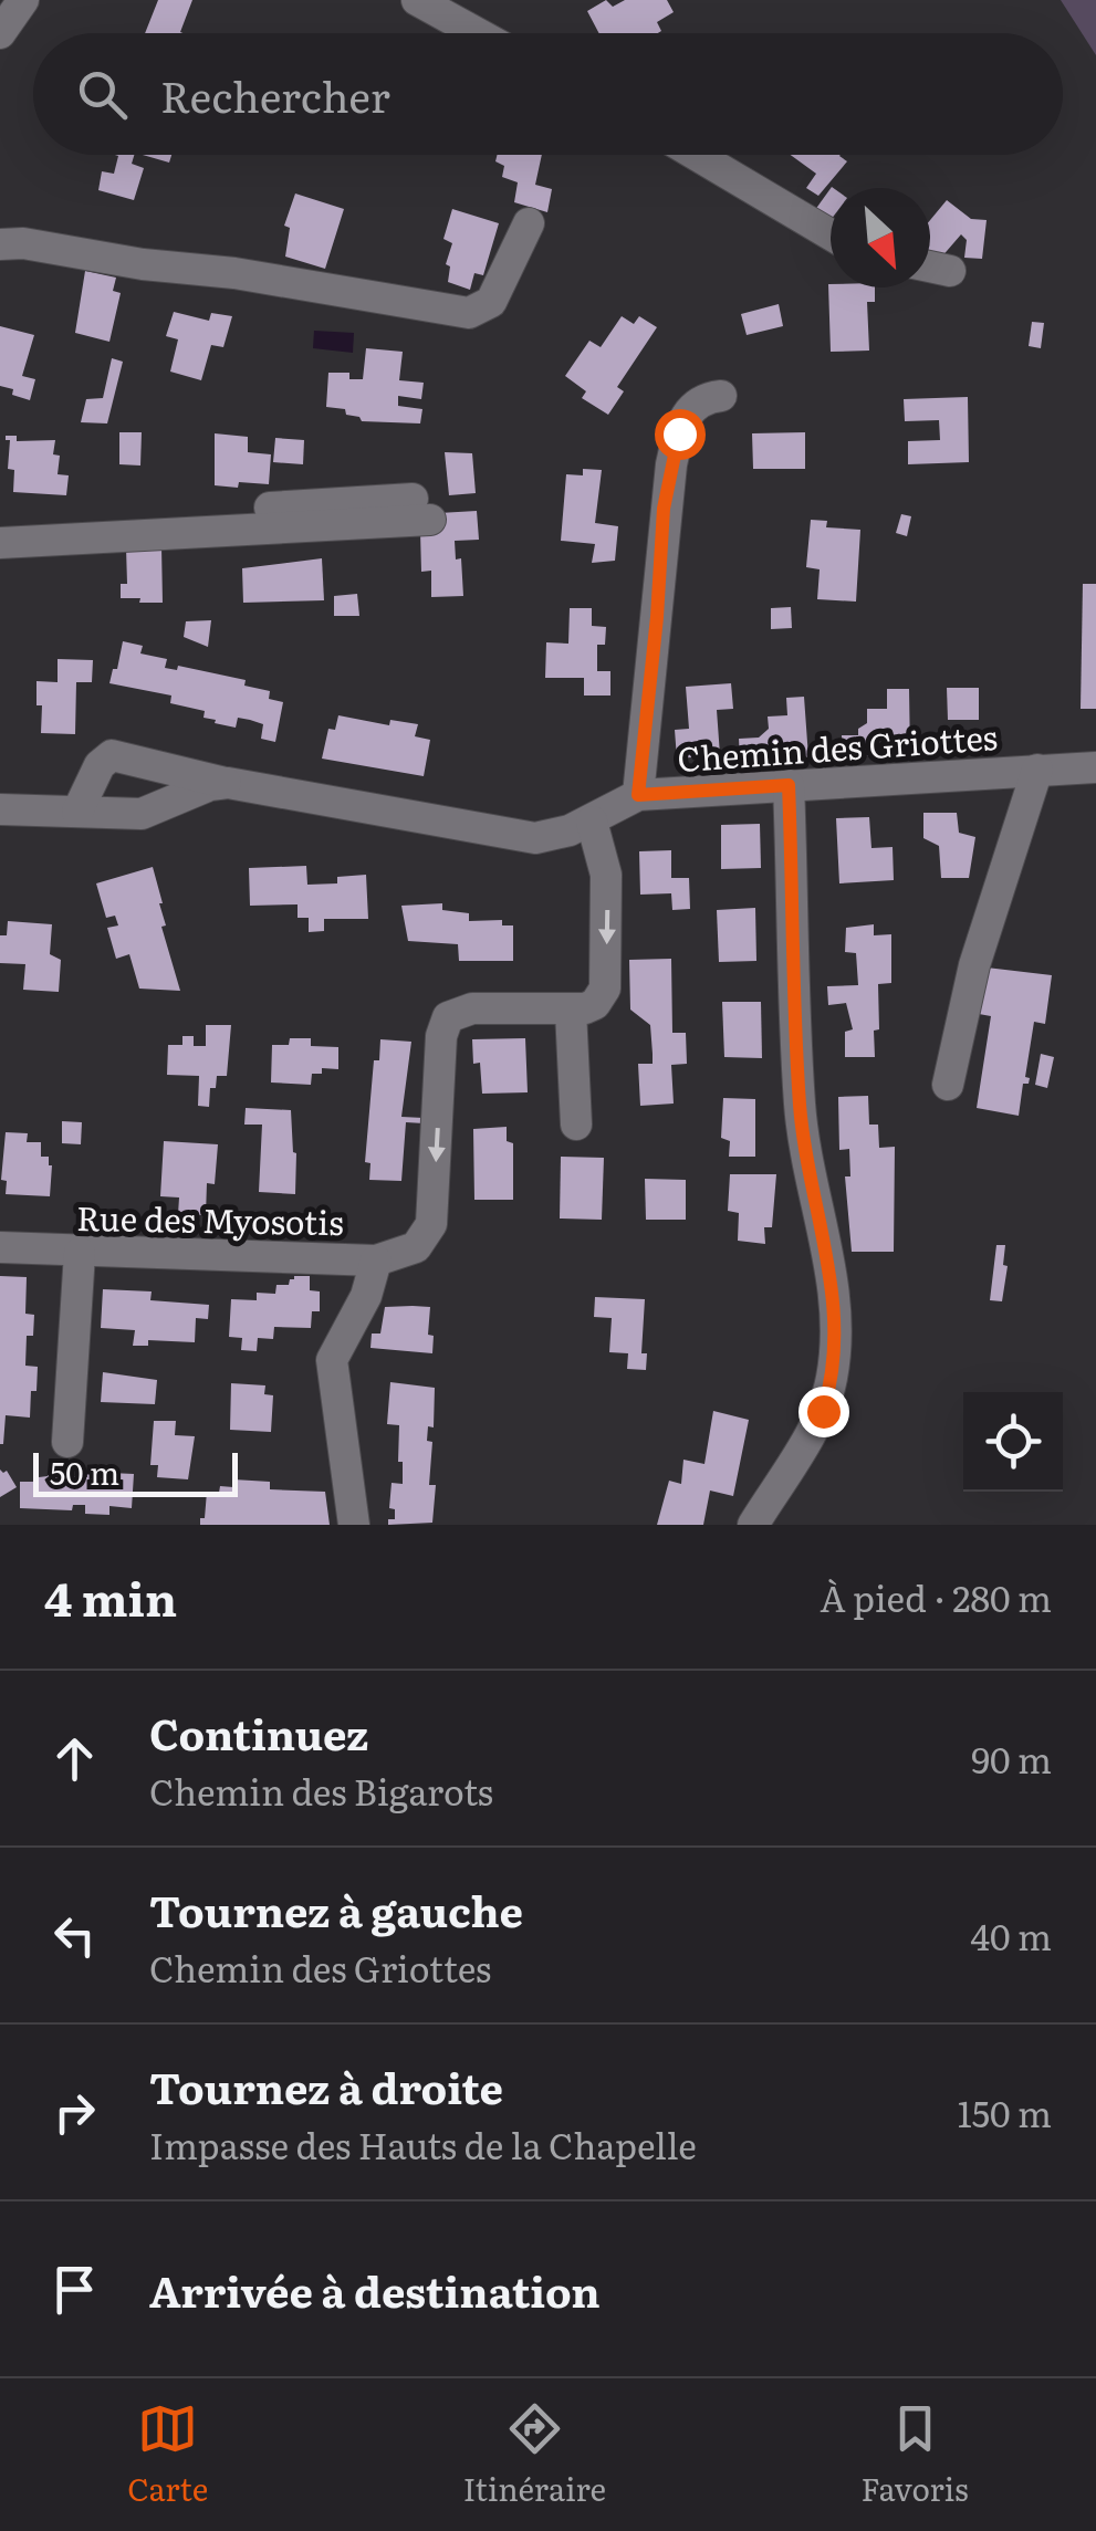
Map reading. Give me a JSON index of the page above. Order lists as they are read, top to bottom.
{
  "streets": {
    "street": ["Chemin des Griottes", "Rue des Myosotis"]
  },
  "scale_bar": "50 m",
  "north": "bottom right",
  "page": {
    "search": "Rechercher",
    "scale": "50 m",
    "heading": ["4 min", "À pied · 280 m"],
    "list": [
      ["Continuez", "Chemin des Bigarots", "90 m"],
      ["Tournez à gauche", "Chemin des Griottes", "40 m"],
      ["Tournez à droite", "Impasse des Hauts de la Chapelle", "150 m"],
      "Arrivée à destination"
    ],
    "nav": ["Carte", "Itinéraire", "Favoris"]
  }
}
